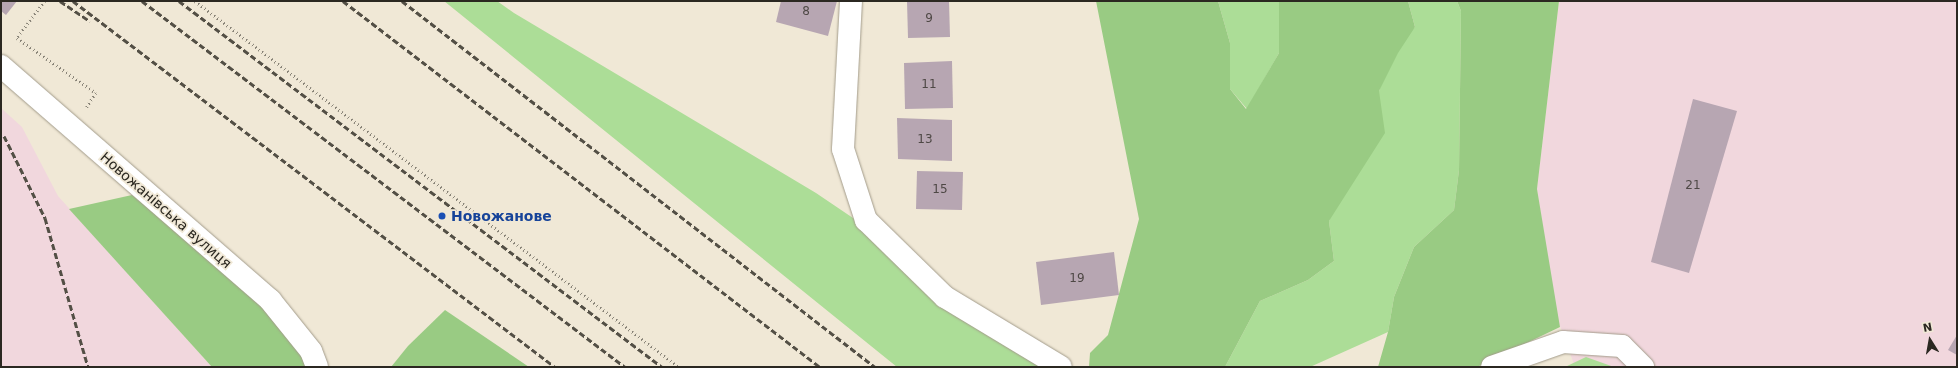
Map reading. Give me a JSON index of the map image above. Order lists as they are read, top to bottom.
{
  "streets": {
    "street": ["Новожанівська вулиця"]
  },
  "places": ["Новожанове"],
  "house_numbers": [
    "8",
    "9",
    "11",
    "13",
    "21",
    "15",
    "19"
  ],
  "north": "top"
}
